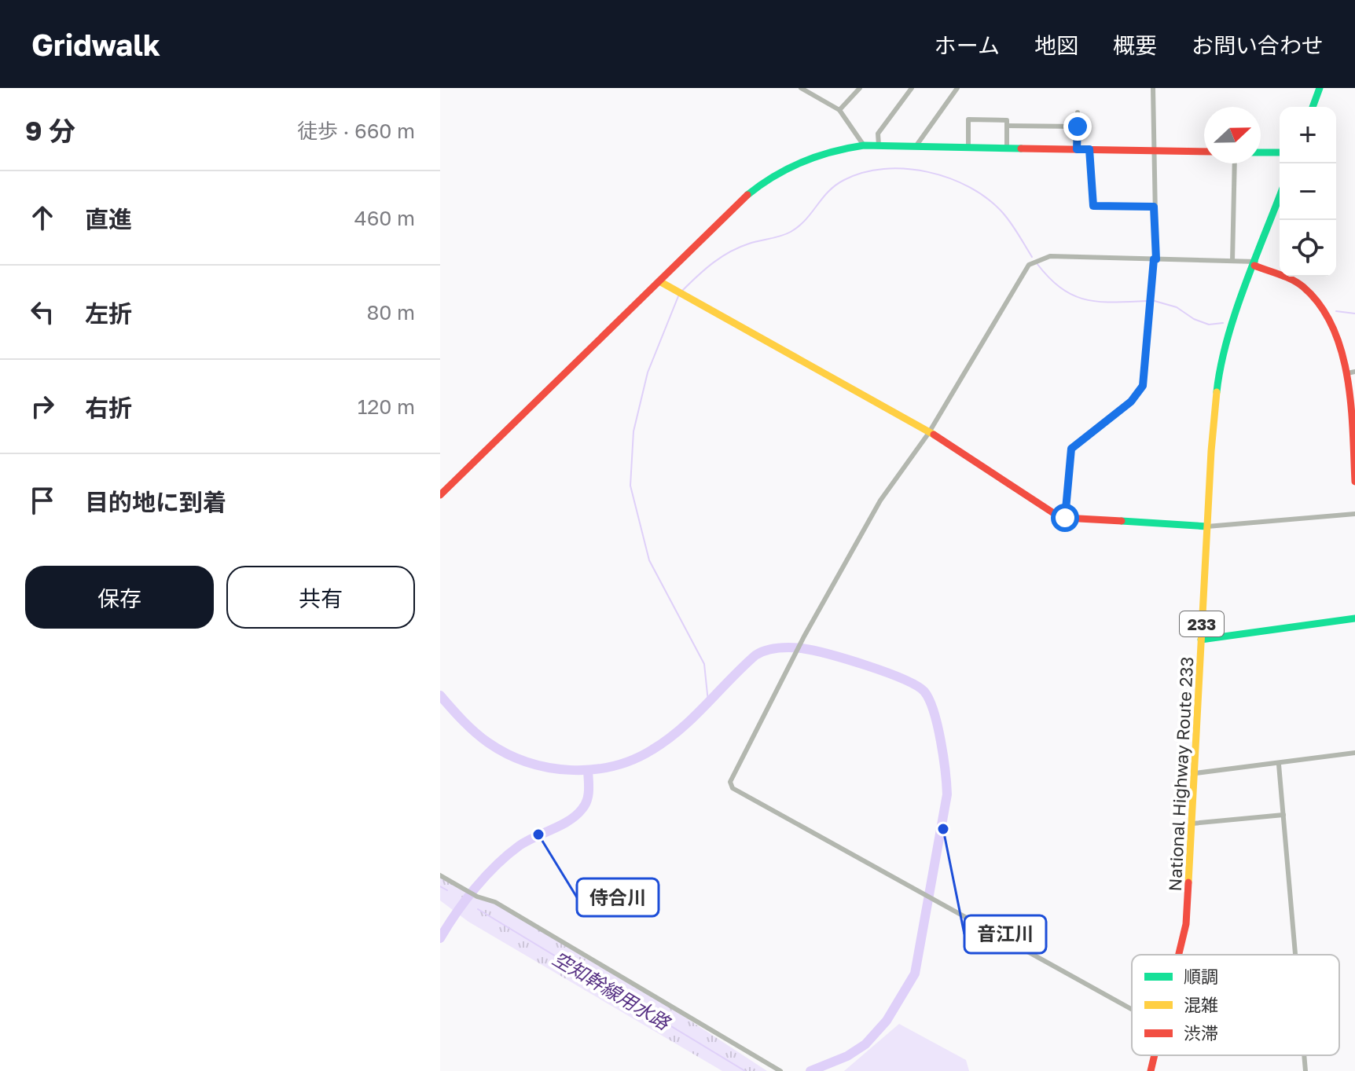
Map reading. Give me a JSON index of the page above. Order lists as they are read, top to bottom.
{
  "streets": {
    "main road": ["233", "National Highway Route 233"]
  },
  "water": ["空知幹線用水路"],
  "places": ["音江川", "侍合川"],
  "legend": ["順調", "混雑", "渋滞"],
  "north": "right",
  "page": {
    "header": "Gridwalk",
    "nav": [
      "ホーム",
      "地図",
      "概要",
      "お問い合わせ"
    ],
    "heading": ["9 分", "徒歩 · 660 m"],
    "map_buttons": ["+", "−"],
    "list": [
      ["直進", "460 m"],
      ["左折", "80 m"],
      ["右折", "120 m"],
      "目的地に到着"
    ],
    "buttons": ["保存", "共有"]
  }
}
